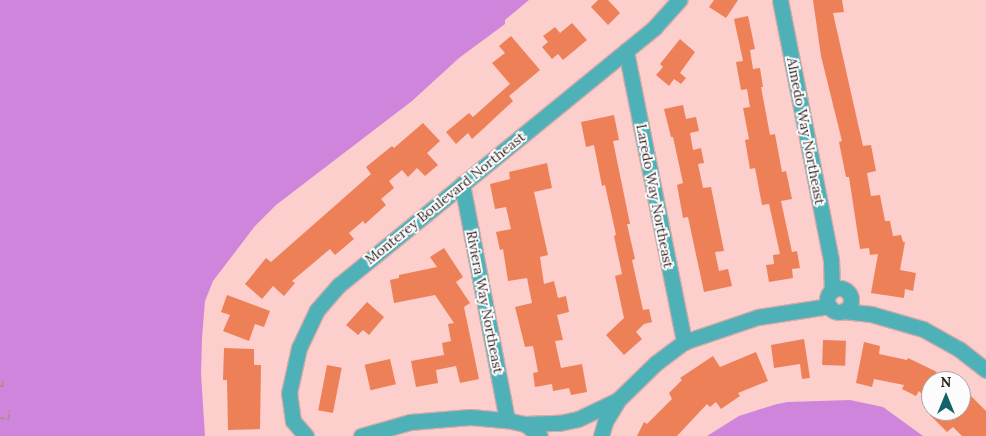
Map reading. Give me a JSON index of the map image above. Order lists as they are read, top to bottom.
{
  "streets": {
    "street": [
      "Almedo Way Northeast",
      "Laredo Way Northeast",
      "Monterey Boulevard Northeast",
      "Riviera Way Northeast"
    ]
  },
  "crossings": [
    ["Laredo Way Northeast", "Monterey Boulevard Northeast"],
    ["Monterey Boulevard Northeast", "Riviera Way Northeast"]
  ],
  "north": "top"
}
